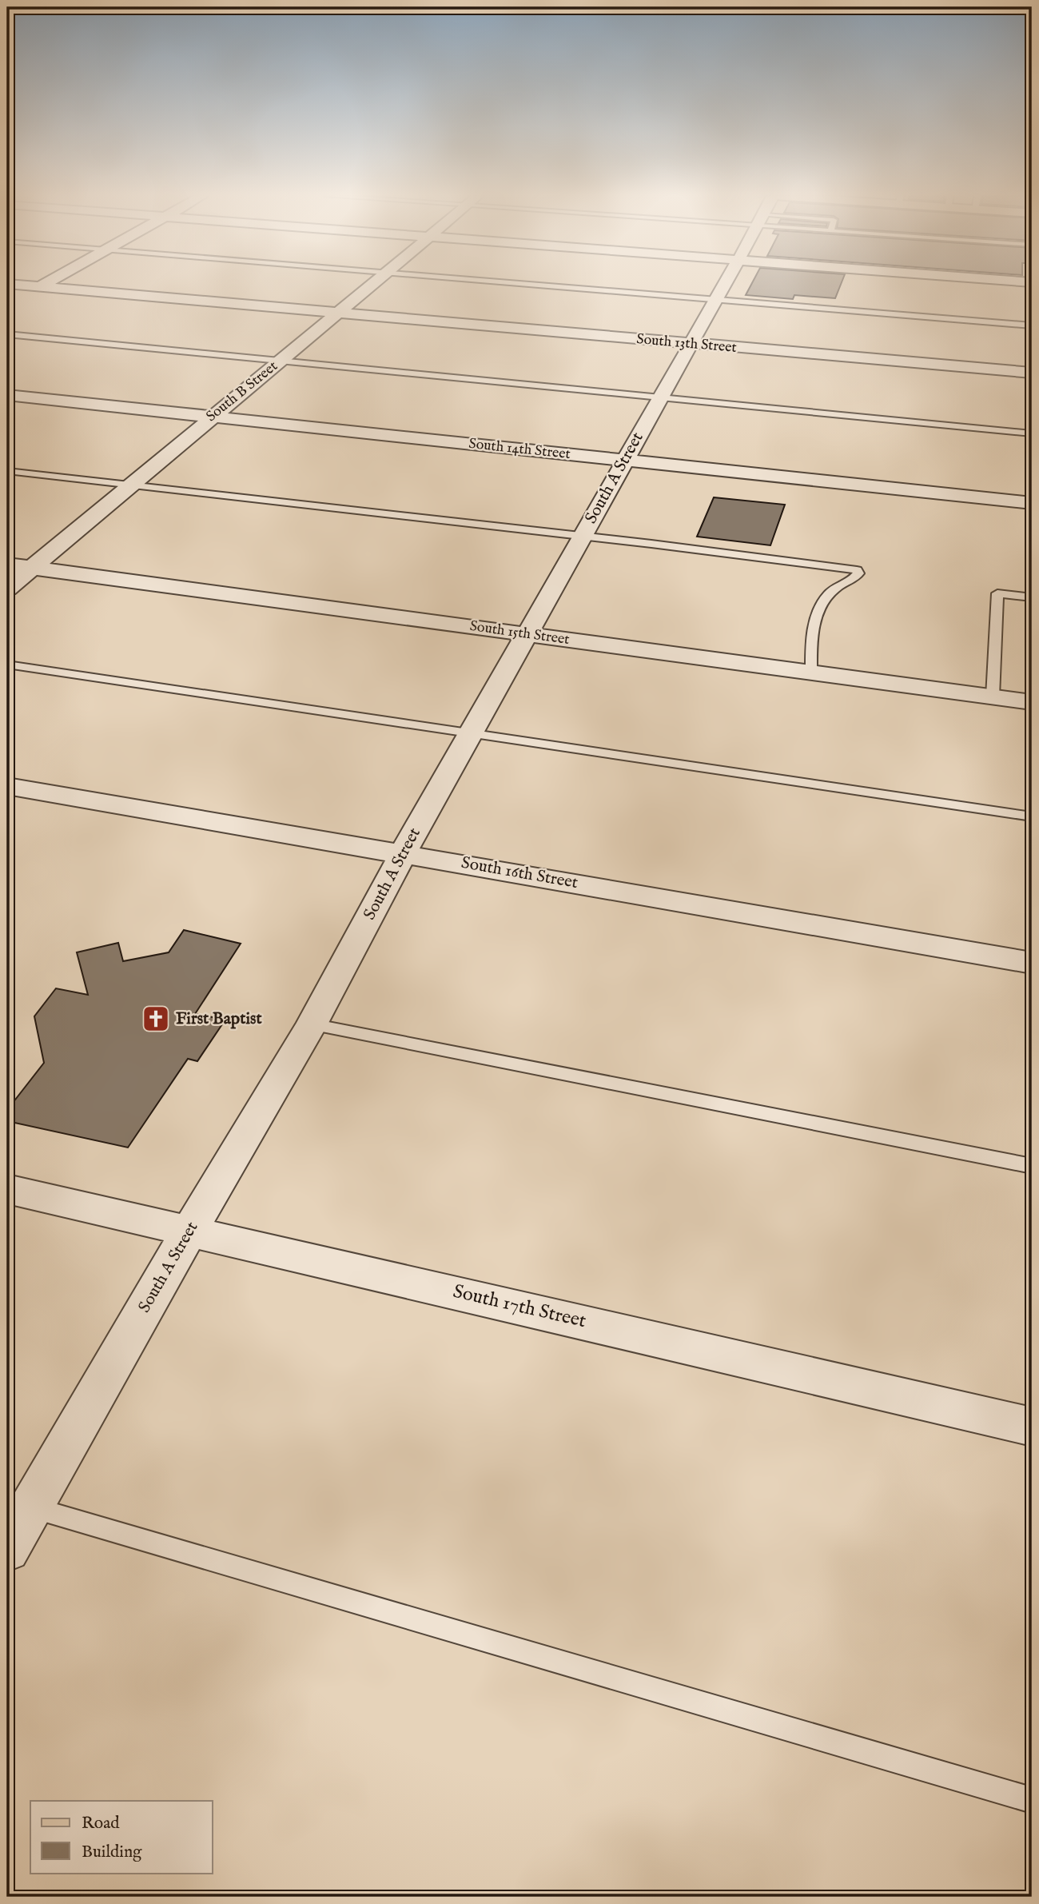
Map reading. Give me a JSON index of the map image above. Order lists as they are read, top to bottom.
{
  "streets": {
    "street": [
      "South 13th Street",
      "South B Street",
      "South 14th Street",
      "South A Street",
      "South 15th Street",
      "South 16th Street",
      "South 17th Street"
    ]
  },
  "crossings": [
    ["South 13th Street", "South B Street"],
    ["South 13th Street", "South A Street"],
    ["South B Street", "South 14th Street"],
    ["South B Street", "South 15th Street"],
    ["South 14th Street", "South A Street"],
    ["South A Street", "South 15th Street"],
    ["South A Street", "South 16th Street"],
    ["South A Street", "South 17th Street"]
  ],
  "places": {
    "church": ["First Baptist"]
  },
  "legend": ["Road", "Building"]
}
